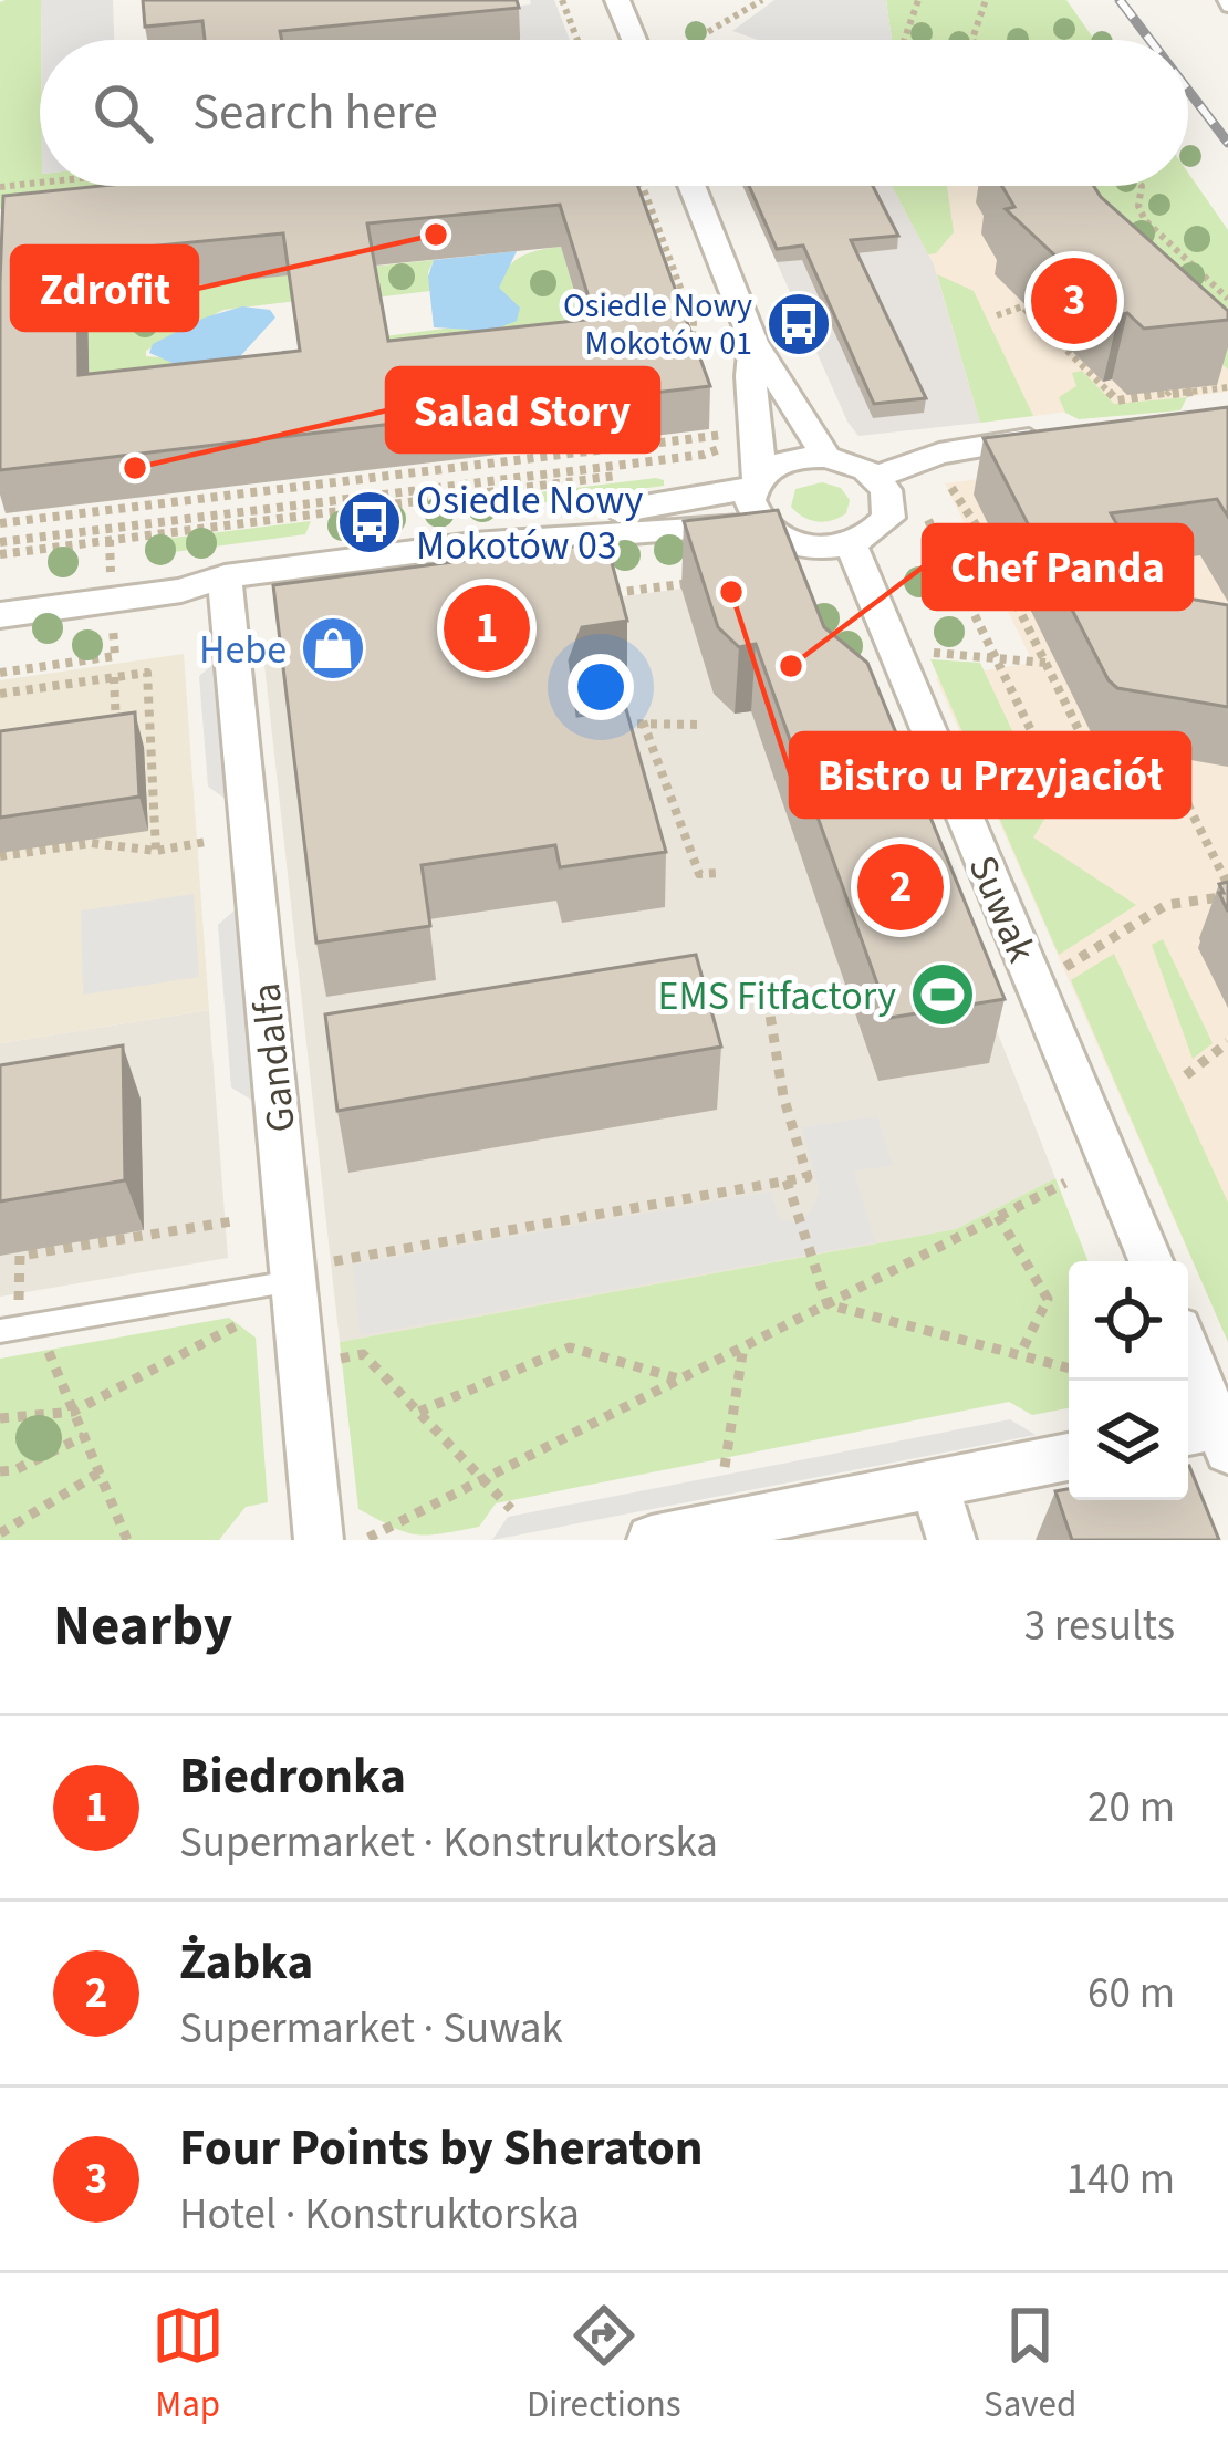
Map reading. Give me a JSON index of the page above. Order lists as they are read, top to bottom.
{
  "streets": {
    "street": ["Suwak", "Gandalfa"]
  },
  "places": {
    "other": [
      "Zdrofit",
      "Salad Story",
      "Bistro u Przyjaciół",
      "Chef Panda"
    ],
    "bus stop": ["Osiedle Nowy Mokotów 01", "Osiedle Nowy Mokotów 03"],
    "shop": ["Hebe"],
    "sports": ["EMS Fitfactory"]
  },
  "page": {
    "search": "Search here",
    "pins": ["3", "1", "2"],
    "heading": ["Nearby", "3 results"],
    "list": [
      {
        "mark": "1",
        "name": "Biedronka",
        "note": "Supermarket · Konstruktorska",
        "value": "20 m"
      },
      {
        "mark": "2",
        "name": "Żabka",
        "note": "Supermarket · Suwak",
        "value": "60 m"
      },
      {
        "mark": "3",
        "name": "Four Points by Sheraton",
        "note": "Hotel · Konstruktorska",
        "value": "140 m"
      }
    ],
    "nav": ["Map", "Directions", "Saved"]
  }
}
